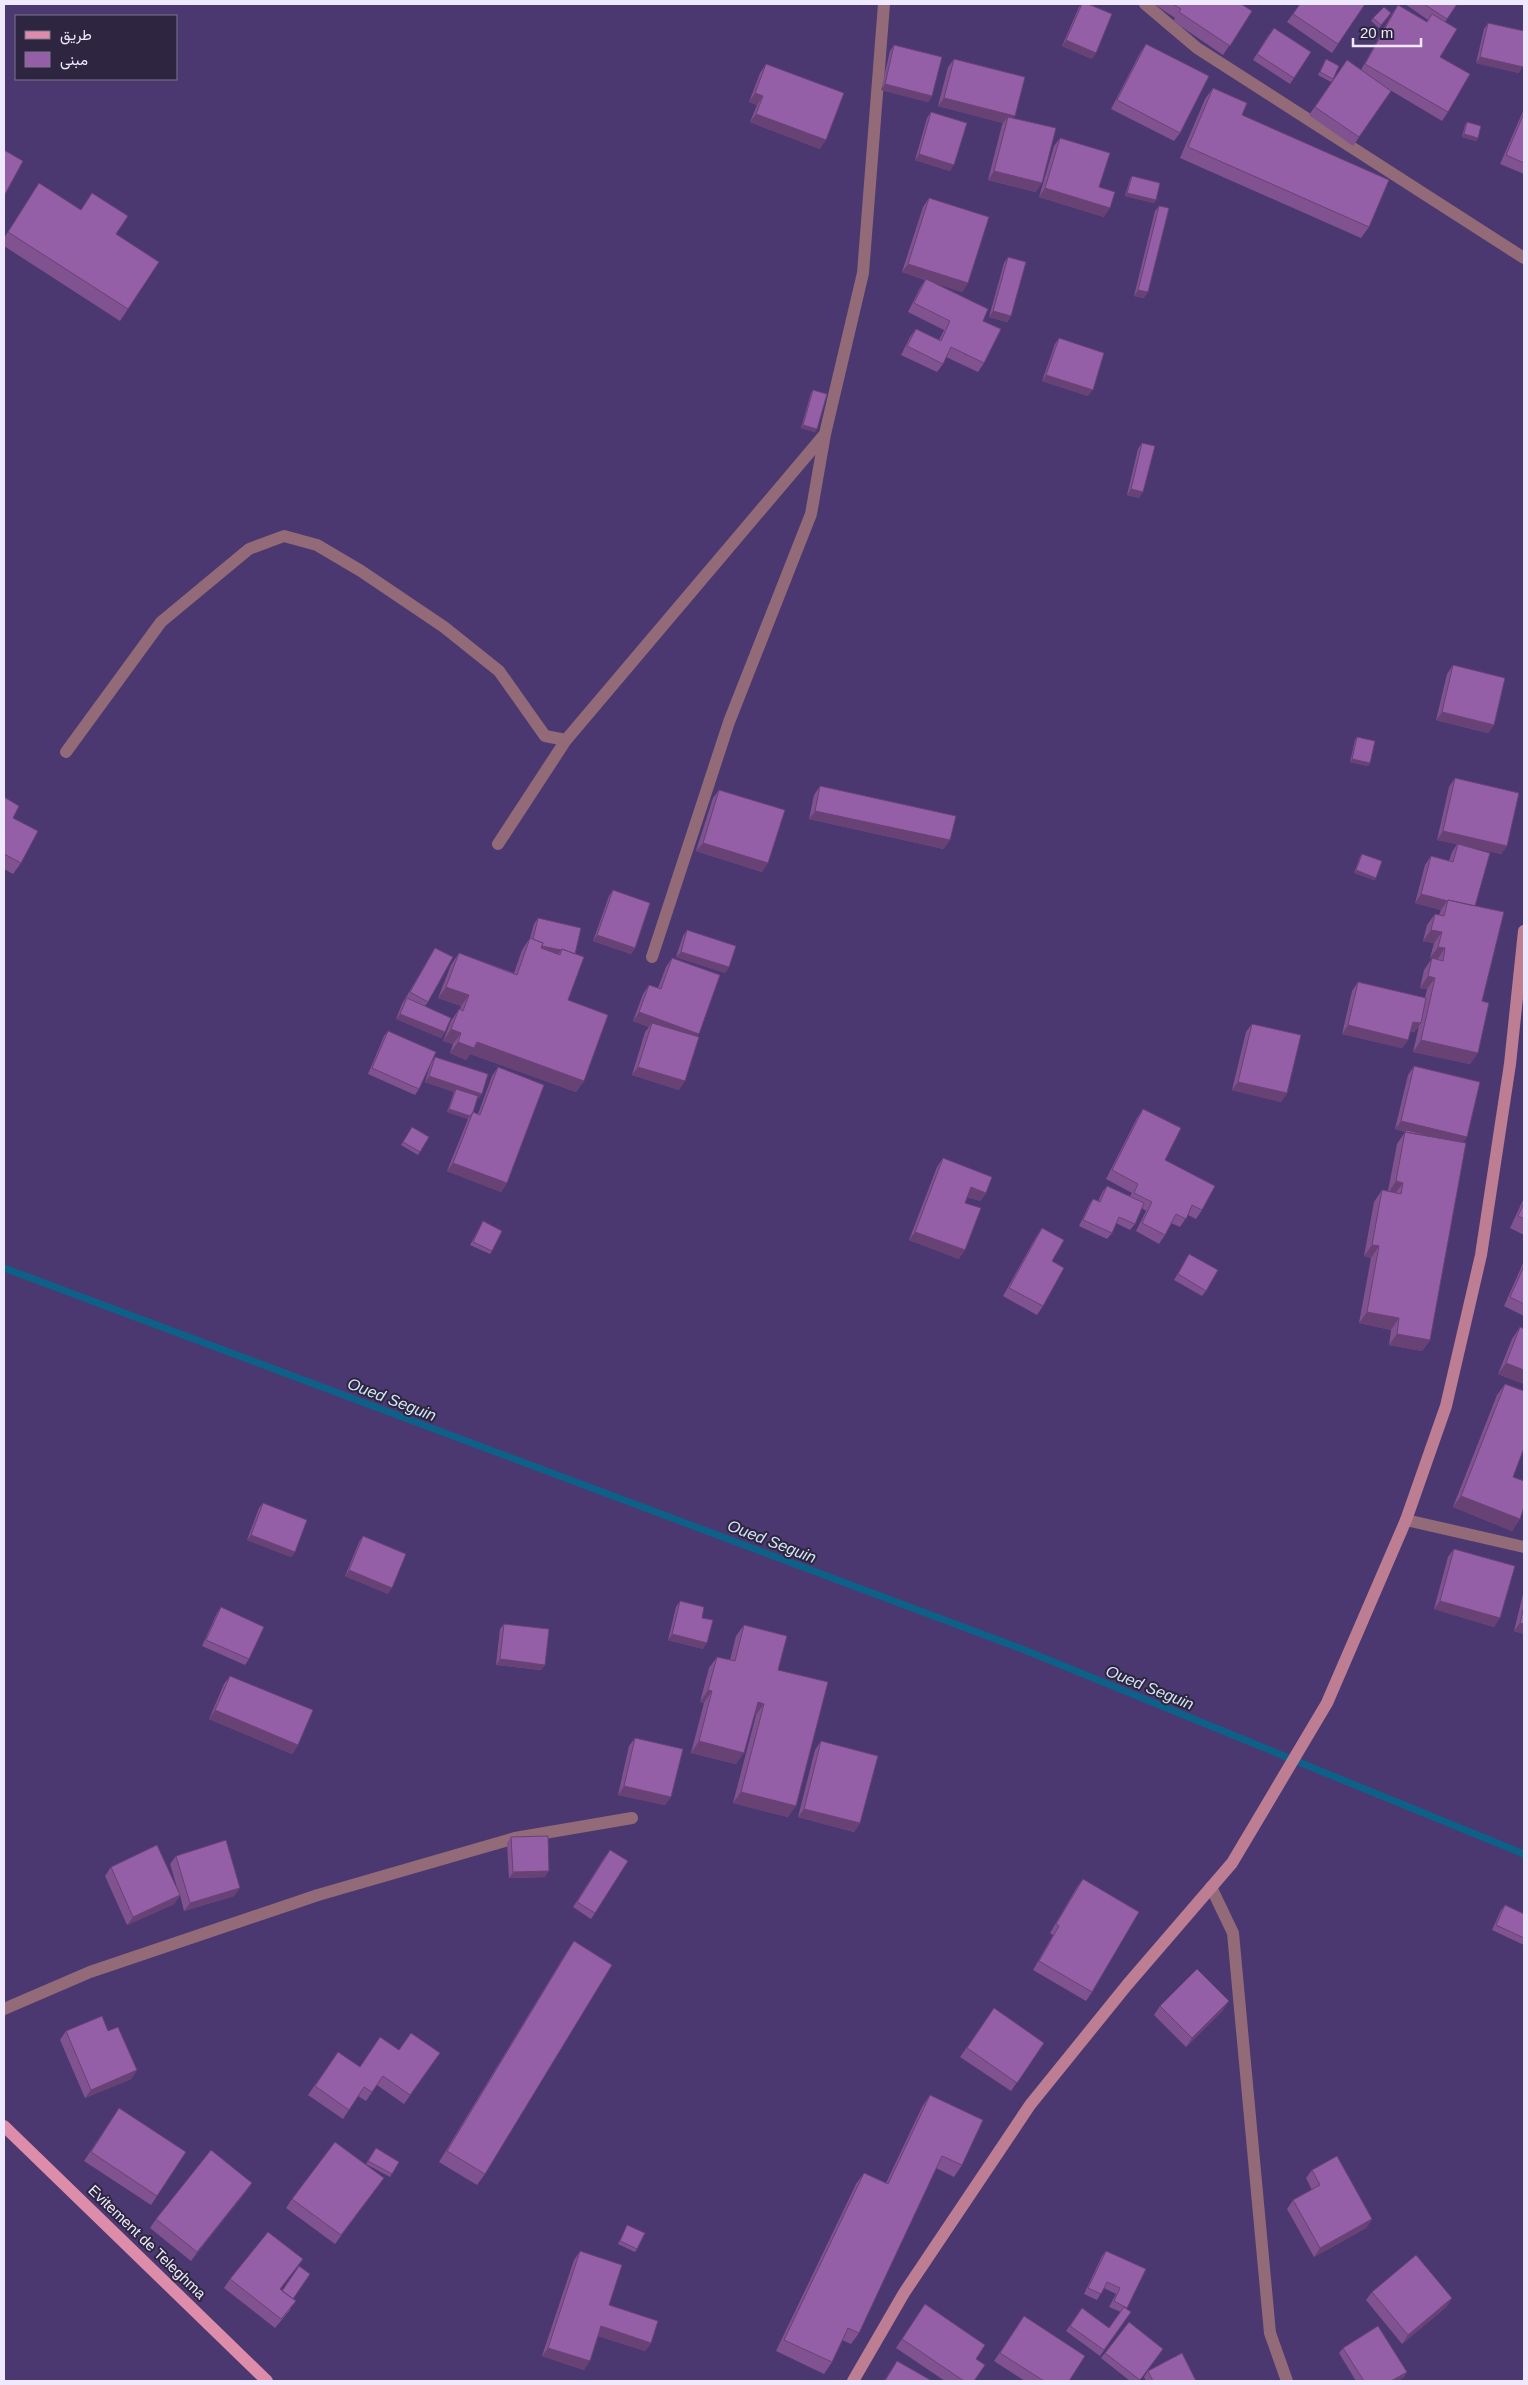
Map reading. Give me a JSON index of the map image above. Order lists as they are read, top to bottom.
{
  "streets": {
    "main road": ["Evitement de Teleghma"]
  },
  "water": ["Oued Seguin"],
  "legend": ["طريق", "مبنى"],
  "scale_bar": "20 m"
}
